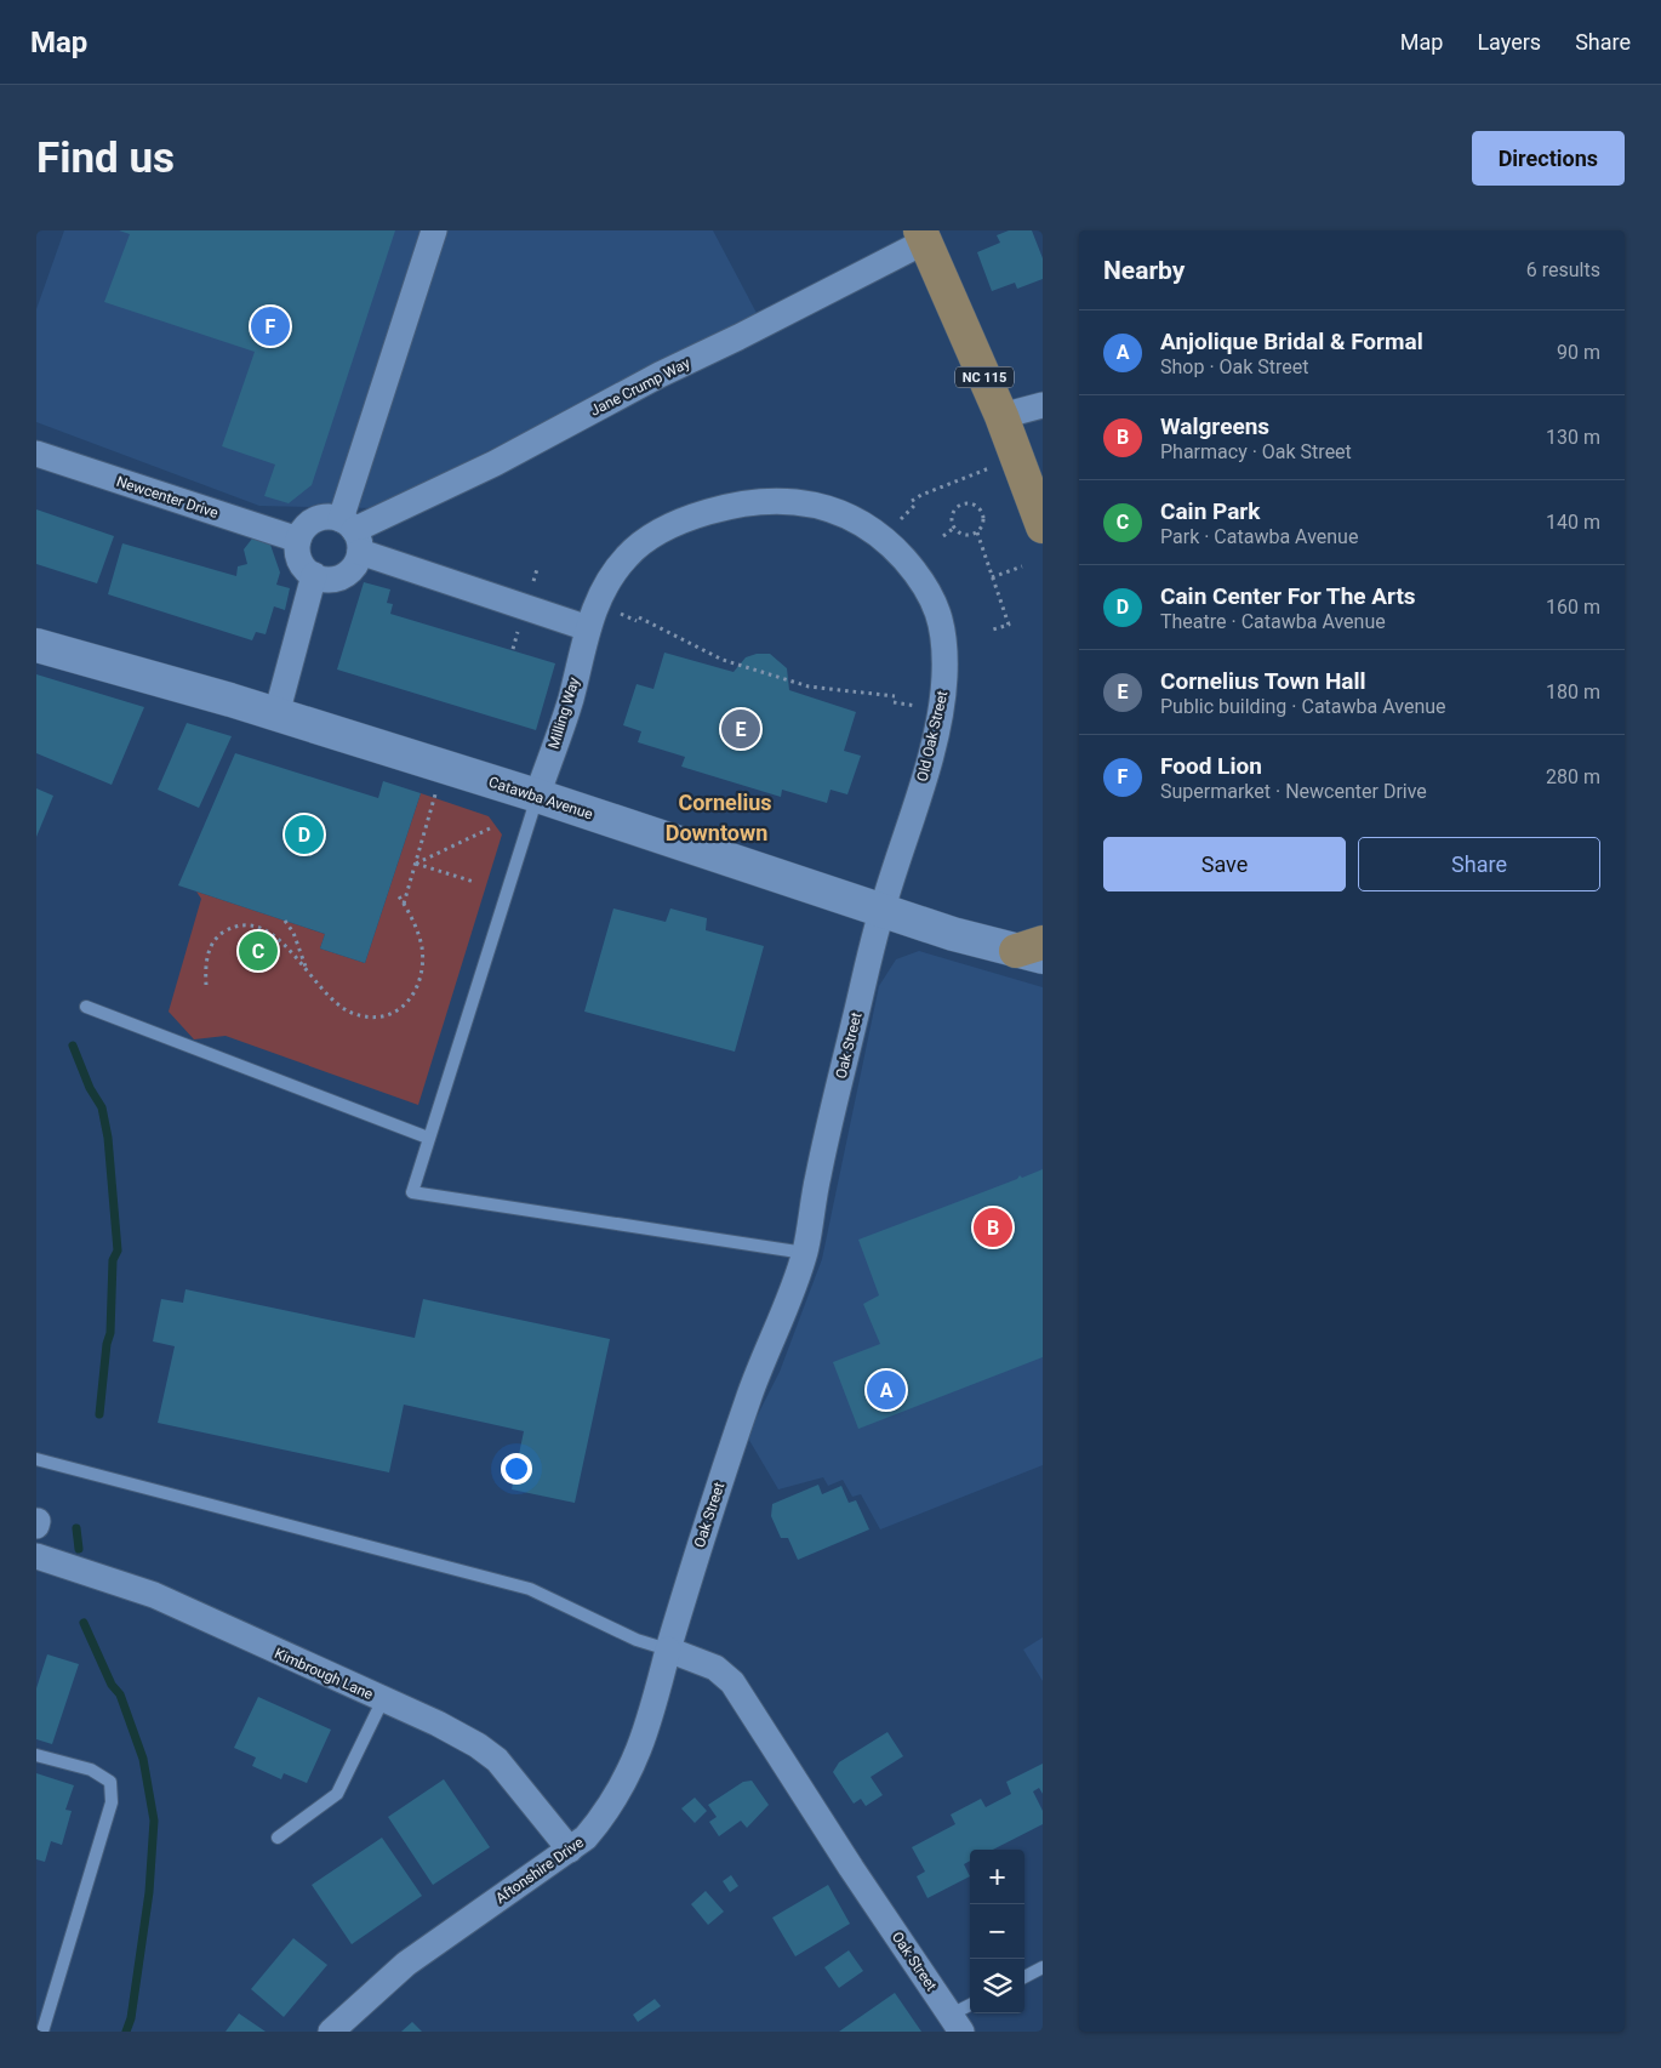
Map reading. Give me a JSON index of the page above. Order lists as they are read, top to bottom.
{
  "streets": {
    "main road": ["NC 115", "Catawba Avenue"],
    "street": [
      "Jane Crump Way",
      "Newcenter Drive",
      "Milling Way",
      "Old Oak Street",
      "Oak Street",
      "Kimbrough Lane",
      "Aftonshire Drive"
    ]
  },
  "crossings": [
    ["NC 115", "Jane Crump Way"],
    ["Jane Crump Way", "Newcenter Drive"],
    ["Milling Way", "Old Oak Street"],
    ["Milling Way", "Catawba Avenue"],
    ["Old Oak Street", "Catawba Avenue"],
    ["Old Oak Street", "Oak Street"],
    ["Catawba Avenue", "Oak Street"],
    ["Oak Street", "Aftonshire Drive"],
    ["Kimbrough Lane", "Aftonshire Drive"]
  ],
  "districts": ["Cornelius", "Downtown"],
  "page": {
    "header": "Map",
    "nav": ["Map", "Layers", "Share"],
    "buttons": [
      "Directions",
      ["Save", "Share"]
    ],
    "title": "Find us",
    "heading": ["Nearby", "6 results"],
    "pins": [
      "F",
      "E",
      "D",
      "C",
      "B",
      "A"
    ],
    "list": [
      {
        "mark": "A",
        "name": "Anjolique Bridal & Formal",
        "note": "Shop · Oak Street",
        "value": "90 m"
      },
      {
        "mark": "B",
        "name": "Walgreens",
        "note": "Pharmacy · Oak Street",
        "value": "130 m"
      },
      {
        "mark": "C",
        "name": "Cain Park",
        "note": "Park · Catawba Avenue",
        "value": "140 m"
      },
      {
        "mark": "D",
        "name": "Cain Center For The Arts",
        "note": "Theatre · Catawba Avenue",
        "value": "160 m"
      },
      {
        "mark": "E",
        "name": "Cornelius Town Hall",
        "note": "Public building · Catawba Avenue",
        "value": "180 m"
      },
      {
        "mark": "F",
        "name": "Food Lion",
        "note": "Supermarket · Newcenter Drive",
        "value": "280 m"
      }
    ],
    "map_buttons": ["+", "−"]
  }
}
